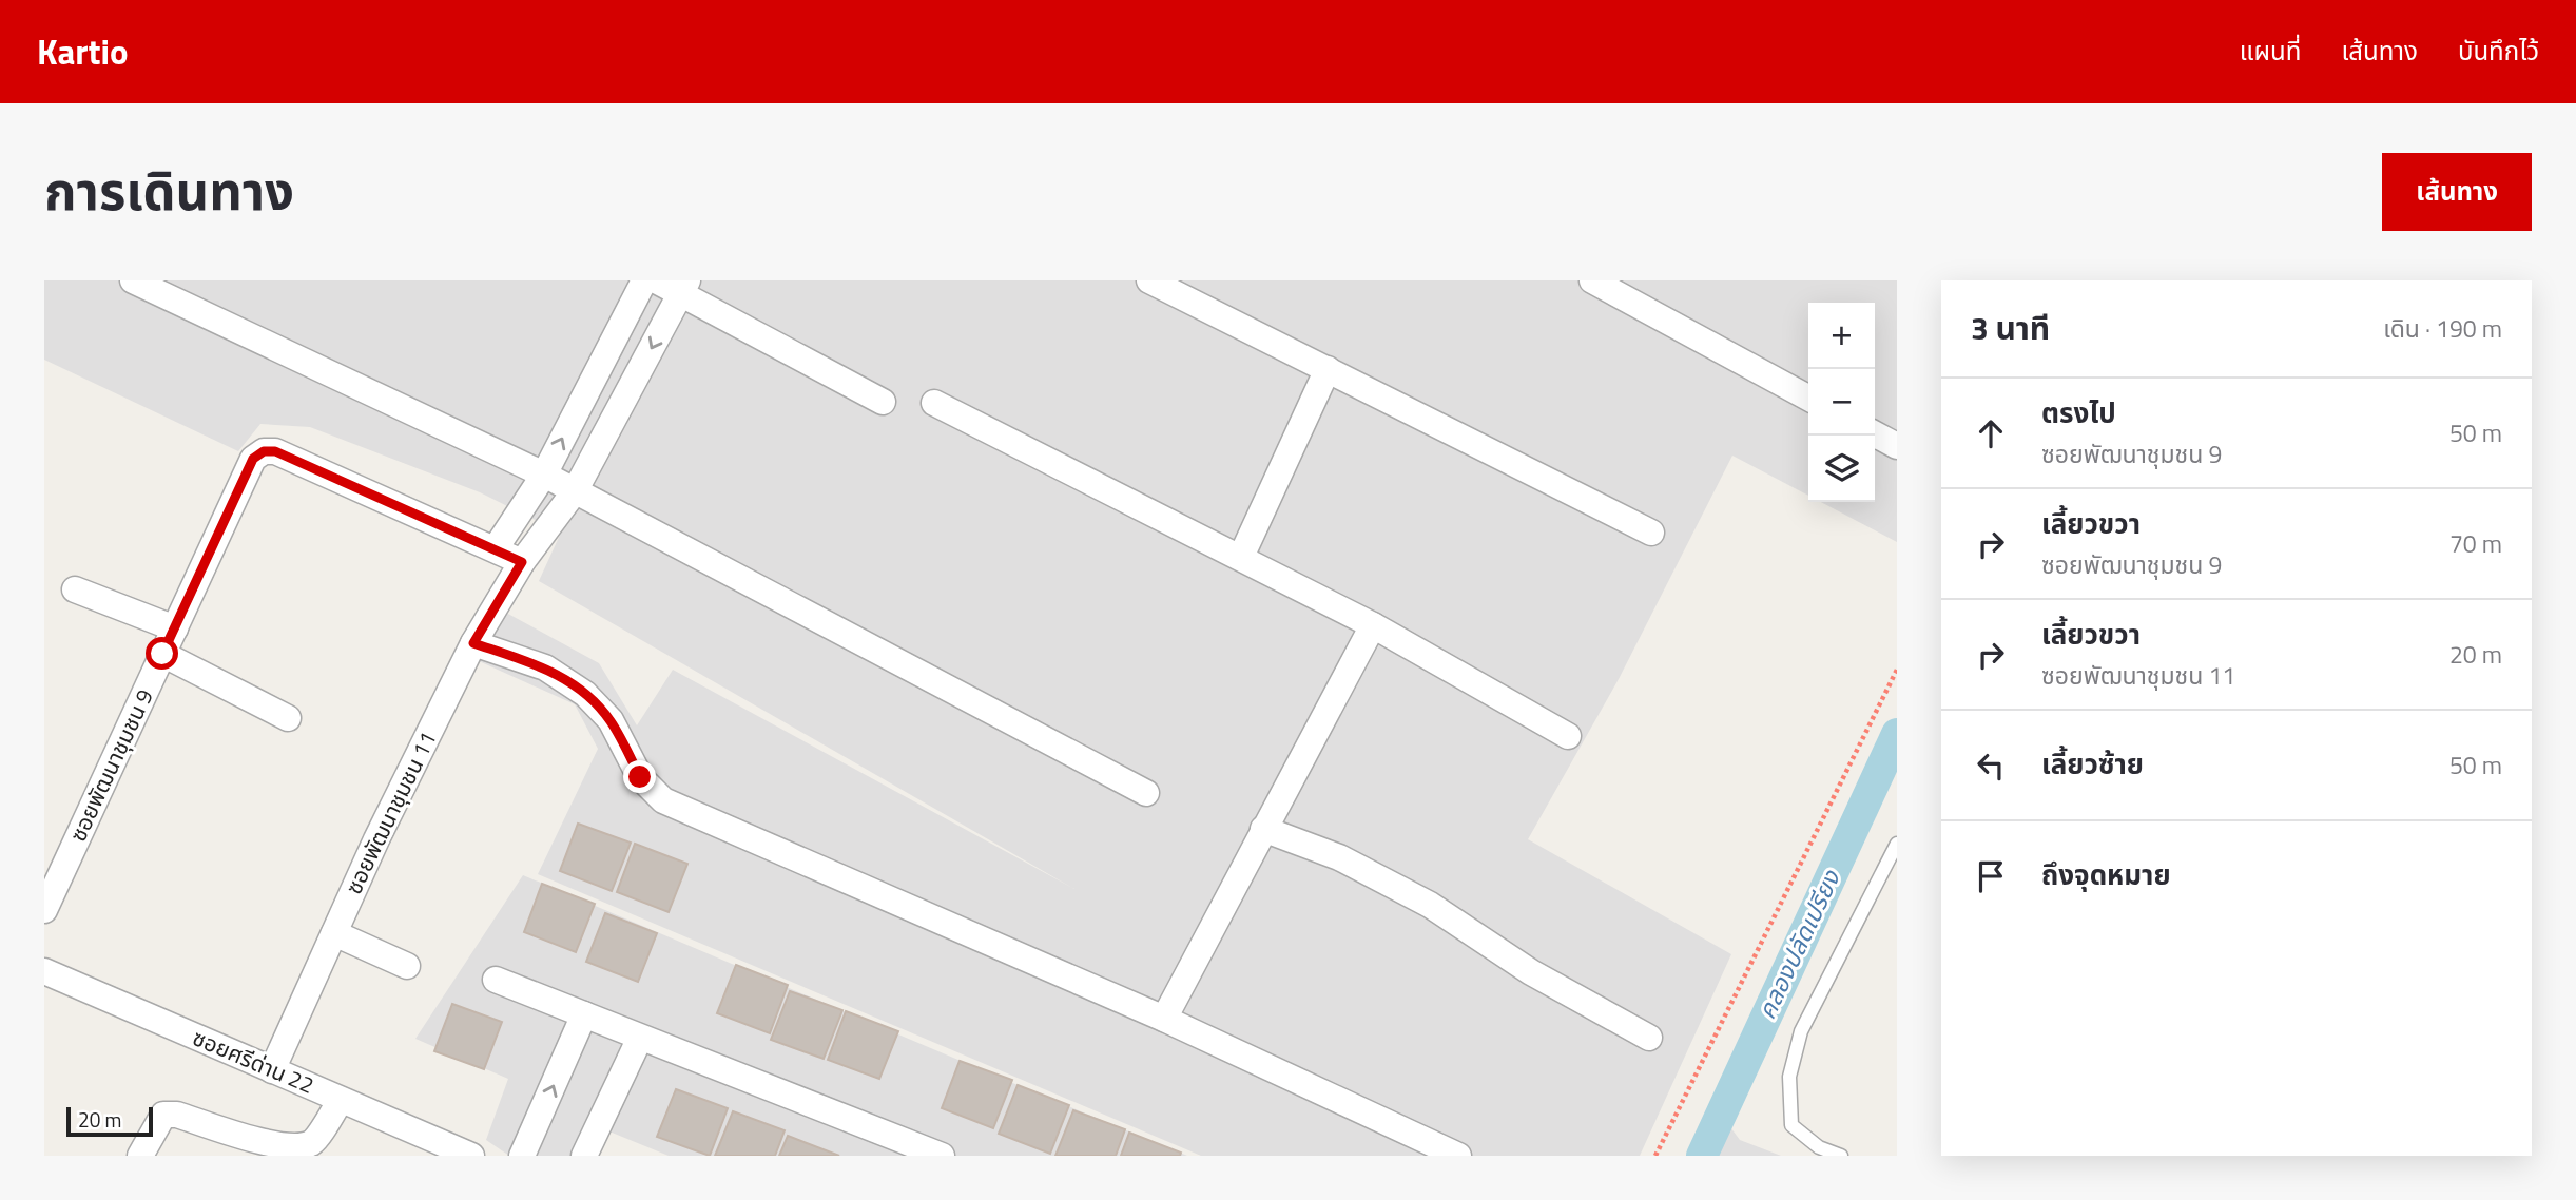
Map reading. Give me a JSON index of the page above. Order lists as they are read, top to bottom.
{
  "streets": {
    "street": ["ซอยพัฒนาชุมชน 9", "ซอยพัฒนาชุมชน 11", "ซอยศรีด่าน 22"]
  },
  "crossings": [
    ["ซอยพัฒนาชุมชน 11", "ซอยศรีด่าน 22"]
  ],
  "water": ["คลองปลัดเปรียง"],
  "scale_bar": "20 m",
  "page": {
    "header": "Kartio",
    "nav": ["แผนที่", "เส้นทาง", "บันทึกไว้"],
    "title": "การเดินทาง",
    "buttons": "เส้นทาง",
    "heading": ["3 นาที", "เดิน · 190 m"],
    "map_buttons": ["+", "−"],
    "list": [
      ["ตรงไป", "ซอยพัฒนาชุมชน 9", "50 m"],
      ["เลี้ยวขวา", "ซอยพัฒนาชุมชน 9", "70 m"],
      ["เลี้ยวขวา", "ซอยพัฒนาชุมชน 11", "20 m"],
      ["เลี้ยวซ้าย", "50 m"],
      "ถึงจุดหมาย"
    ],
    "scale": "20 m"
  }
}
